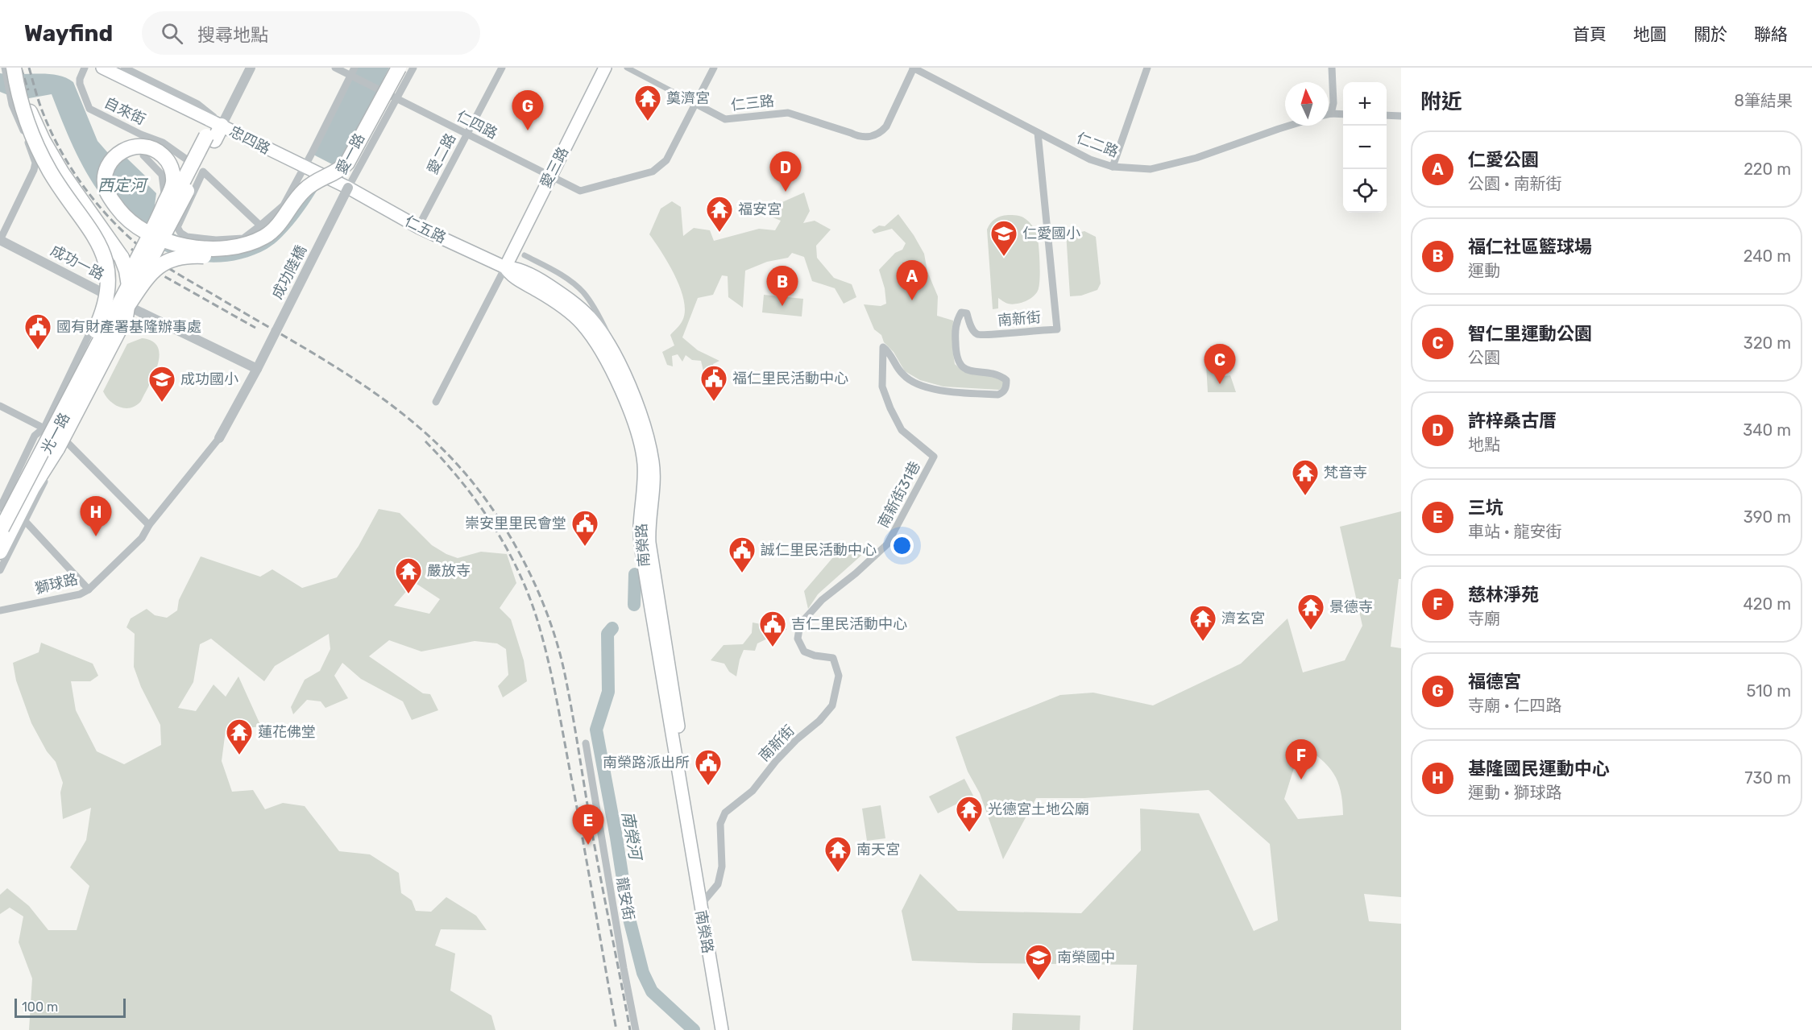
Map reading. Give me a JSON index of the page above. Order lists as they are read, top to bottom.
{
  "streets": {
    "main road": [
      "忠四路",
      "愛三路",
      "仁五路",
      "南榮路"
    ],
    "street": [
      "仁三路",
      "自來街",
      "仁四路",
      "仁二路",
      "愛一路",
      "愛二路",
      "成功一路",
      "成功陸橋",
      "南新街",
      "光一路",
      "南新街31巷",
      "獅球路",
      "龍安街"
    ]
  },
  "crossings": [
    ["仁三路", "仁四路"],
    ["仁三路", "仁二路"],
    ["仁四路", "愛一路"],
    ["仁四路", "愛二路"],
    ["仁四路", "愛三路"],
    ["忠四路", "愛一路"],
    ["忠四路", "仁五路"],
    ["忠四路", "成功陸橋"],
    ["仁二路", "南新街"],
    ["愛一路", "仁五路"],
    ["愛一路", "成功陸橋"],
    ["愛二路", "仁五路"],
    ["愛三路", "仁五路"],
    ["愛三路", "南榮路"],
    ["仁五路", "成功陸橋"],
    ["仁五路", "南榮路"],
    ["成功一路", "光一路"],
    ["成功陸橋", "獅球路"],
    ["南新街", "南新街31巷"],
    ["南新街", "南榮路"]
  ],
  "water": ["西定河", "南榮河"],
  "places": {
    "temple": [
      "奠濟宮",
      "福安宮",
      "梵音寺",
      "嚴放寺",
      "景德寺",
      "濟玄宮",
      "蓮花佛堂",
      "光德宮土地公廟",
      "南天宮"
    ],
    "school or university": ["仁愛國小", "成功國小", "南榮國中"],
    "public building": [
      "國有財產署基隆辦事處",
      "福仁里民活動中心",
      "崇安里里民會堂",
      "誠仁里民活動中心",
      "吉仁里民活動中心",
      "南榮路派出所"
    ]
  },
  "scale_bar": "100 m",
  "north": "top",
  "page": {
    "header": "Wayfind",
    "search": "搜尋地點",
    "nav": [
      "首頁",
      "地圖",
      "關於",
      "聯絡"
    ],
    "heading": ["附近", "8筆結果"],
    "map_buttons": ["+", "−"],
    "pins": [
      "G",
      "D",
      "A",
      "B",
      "C",
      "H",
      "F",
      "E"
    ],
    "list": [
      {
        "mark": "A",
        "name": "仁愛公園",
        "note": "公園 · 南新街",
        "value": "220 m"
      },
      {
        "mark": "B",
        "name": "福仁社區籃球場",
        "note": "運動",
        "value": "240 m"
      },
      {
        "mark": "C",
        "name": "智仁里運動公園",
        "note": "公園",
        "value": "320 m"
      },
      {
        "mark": "D",
        "name": "許梓桑古厝",
        "note": "地點",
        "value": "340 m"
      },
      {
        "mark": "E",
        "name": "三坑",
        "note": "車站 · 龍安街",
        "value": "390 m"
      },
      {
        "mark": "F",
        "name": "慈林淨苑",
        "note": "寺廟",
        "value": "420 m"
      },
      {
        "mark": "G",
        "name": "福德宮",
        "note": "寺廟 · 仁四路",
        "value": "510 m"
      },
      {
        "mark": "H",
        "name": "基隆國民運動中心",
        "note": "運動 · 獅球路",
        "value": "730 m"
      }
    ],
    "scale": "100 m"
  }
}
